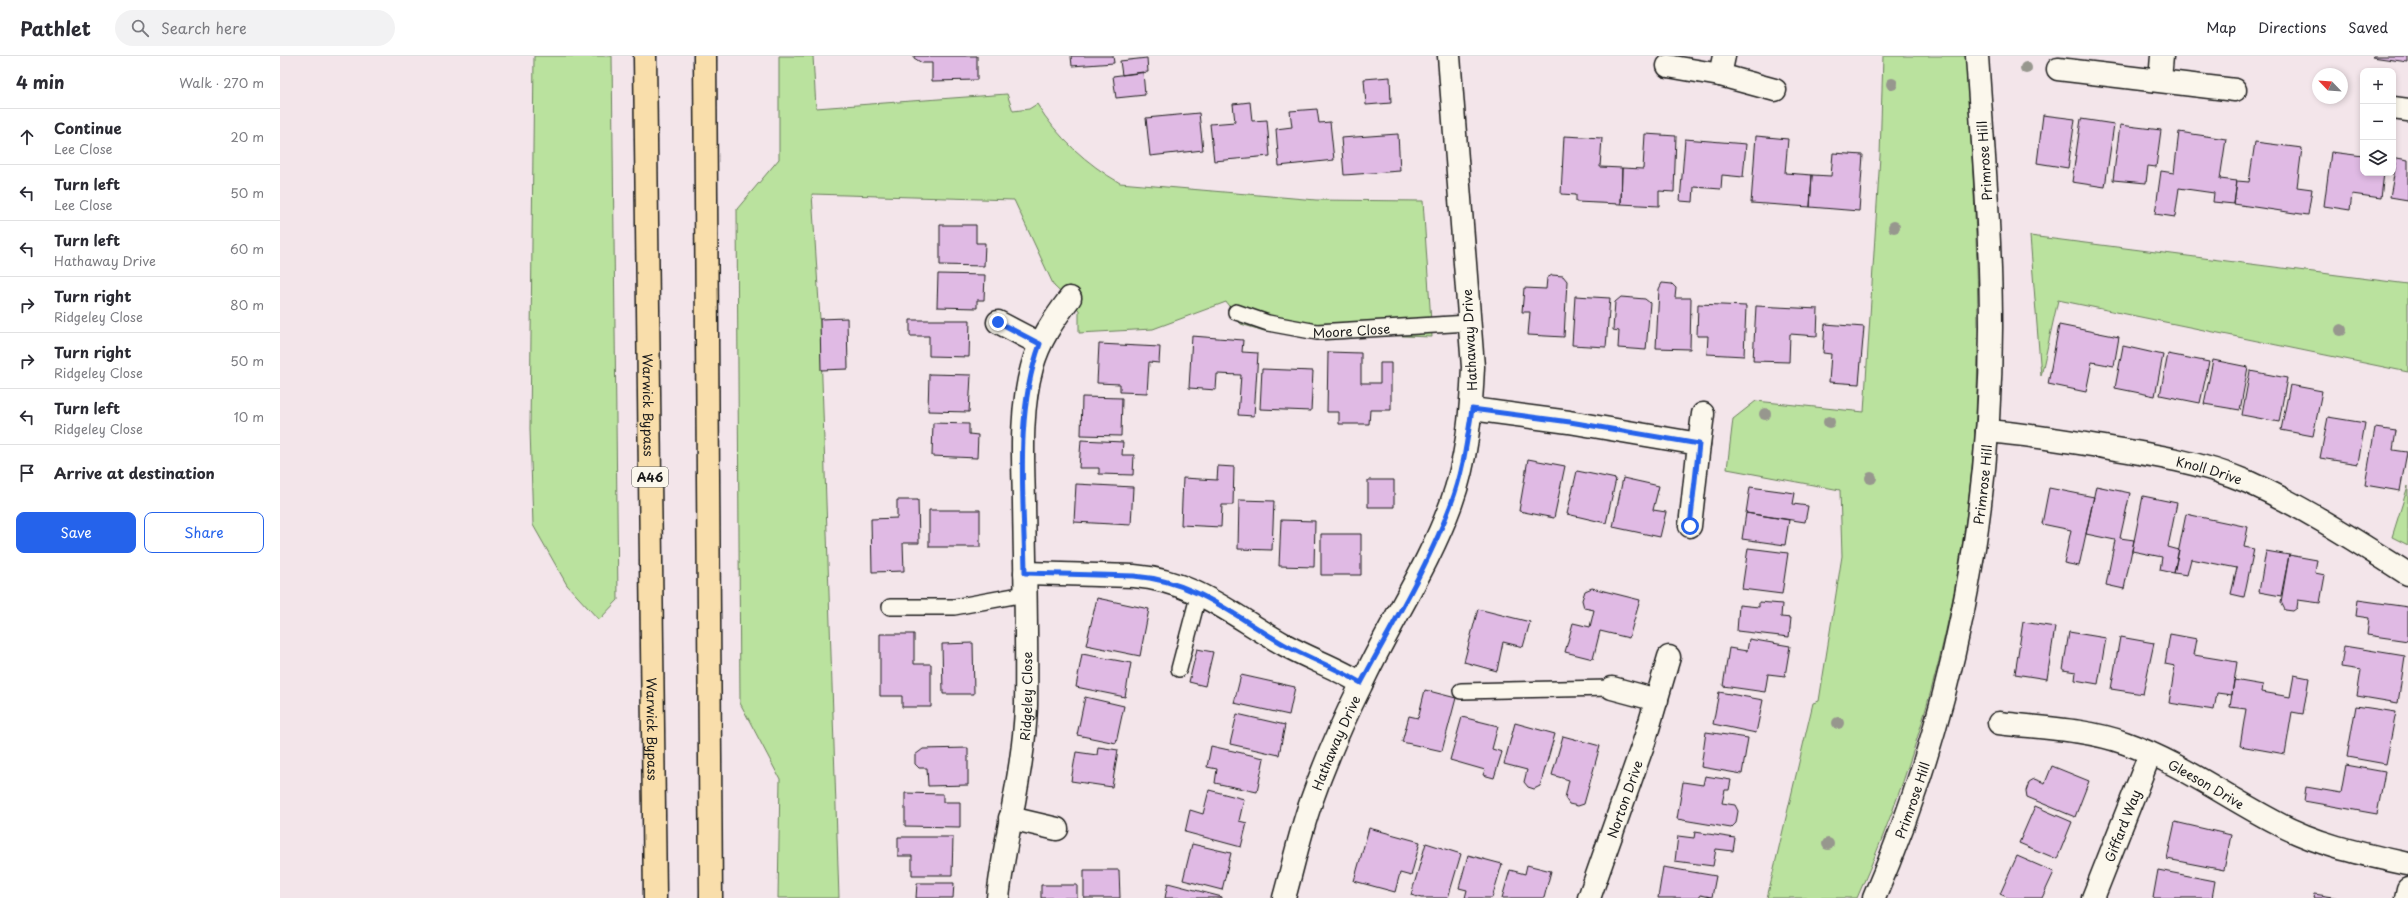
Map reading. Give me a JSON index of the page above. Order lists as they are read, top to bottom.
{
  "streets": {
    "highway": ["Warwick Bypass", "A46"],
    "street": [
      "Primrose Hill",
      "Hathaway Drive",
      "Knoll Drive",
      "Ridgeley Close",
      "Gleeson Drive",
      "Norton Drive",
      "Giffard Way"
    ],
    "lane": ["Moore Close"]
  },
  "crossings": [
    ["Primrose Hill", "Knoll Drive"],
    ["Moore Close", "Hathaway Drive"],
    ["Gleeson Drive", "Giffard Way"]
  ],
  "north": "top left",
  "page": {
    "header": "Pathlet",
    "search": "Search here",
    "nav": ["Map", "Directions", "Saved"],
    "heading": ["4 min", "Walk · 270 m"],
    "map_buttons": ["+", "−"],
    "list": [
      ["Continue", "Lee Close", "20 m"],
      ["Turn left", "Lee Close", "50 m"],
      ["Turn left", "Hathaway Drive", "60 m"],
      ["Turn right", "Ridgeley Close", "80 m"],
      ["Turn right", "Ridgeley Close", "50 m"],
      ["Turn left", "Ridgeley Close", "10 m"],
      "Arrive at destination"
    ],
    "buttons": ["Save", "Share"]
  }
}
